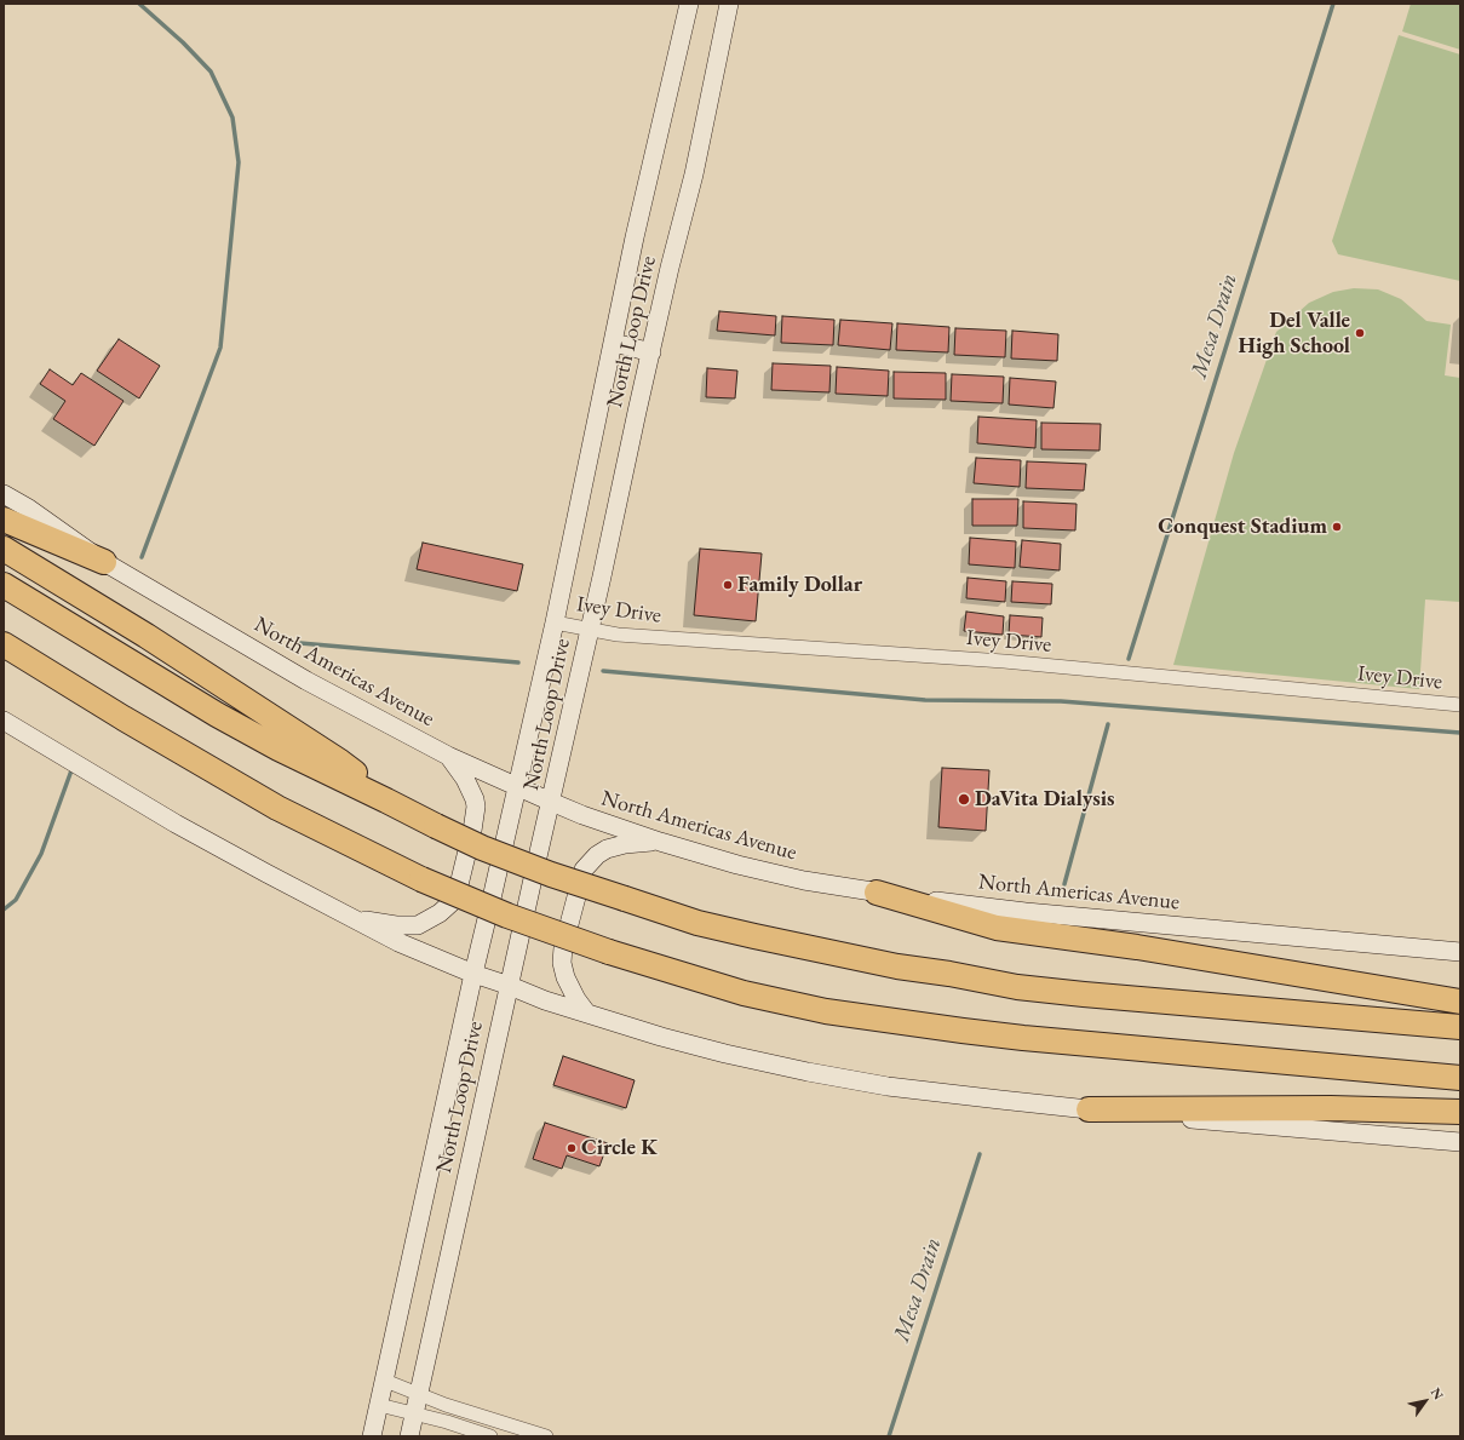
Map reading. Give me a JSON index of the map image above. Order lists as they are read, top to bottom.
{
  "streets": {
    "main road": ["North Loop Drive", "North Americas Avenue"],
    "street": ["Ivey Drive"]
  },
  "crossings": [
    ["North Loop Drive", "Ivey Drive"],
    ["North Loop Drive", "North Americas Avenue"]
  ],
  "water": ["Mesa Drain"],
  "places": [
    "Del Valle High School",
    "Conquest Stadium",
    "Family Dollar",
    "DaVita Dialysis",
    "Circle K"
  ],
  "north": "top right"
}
